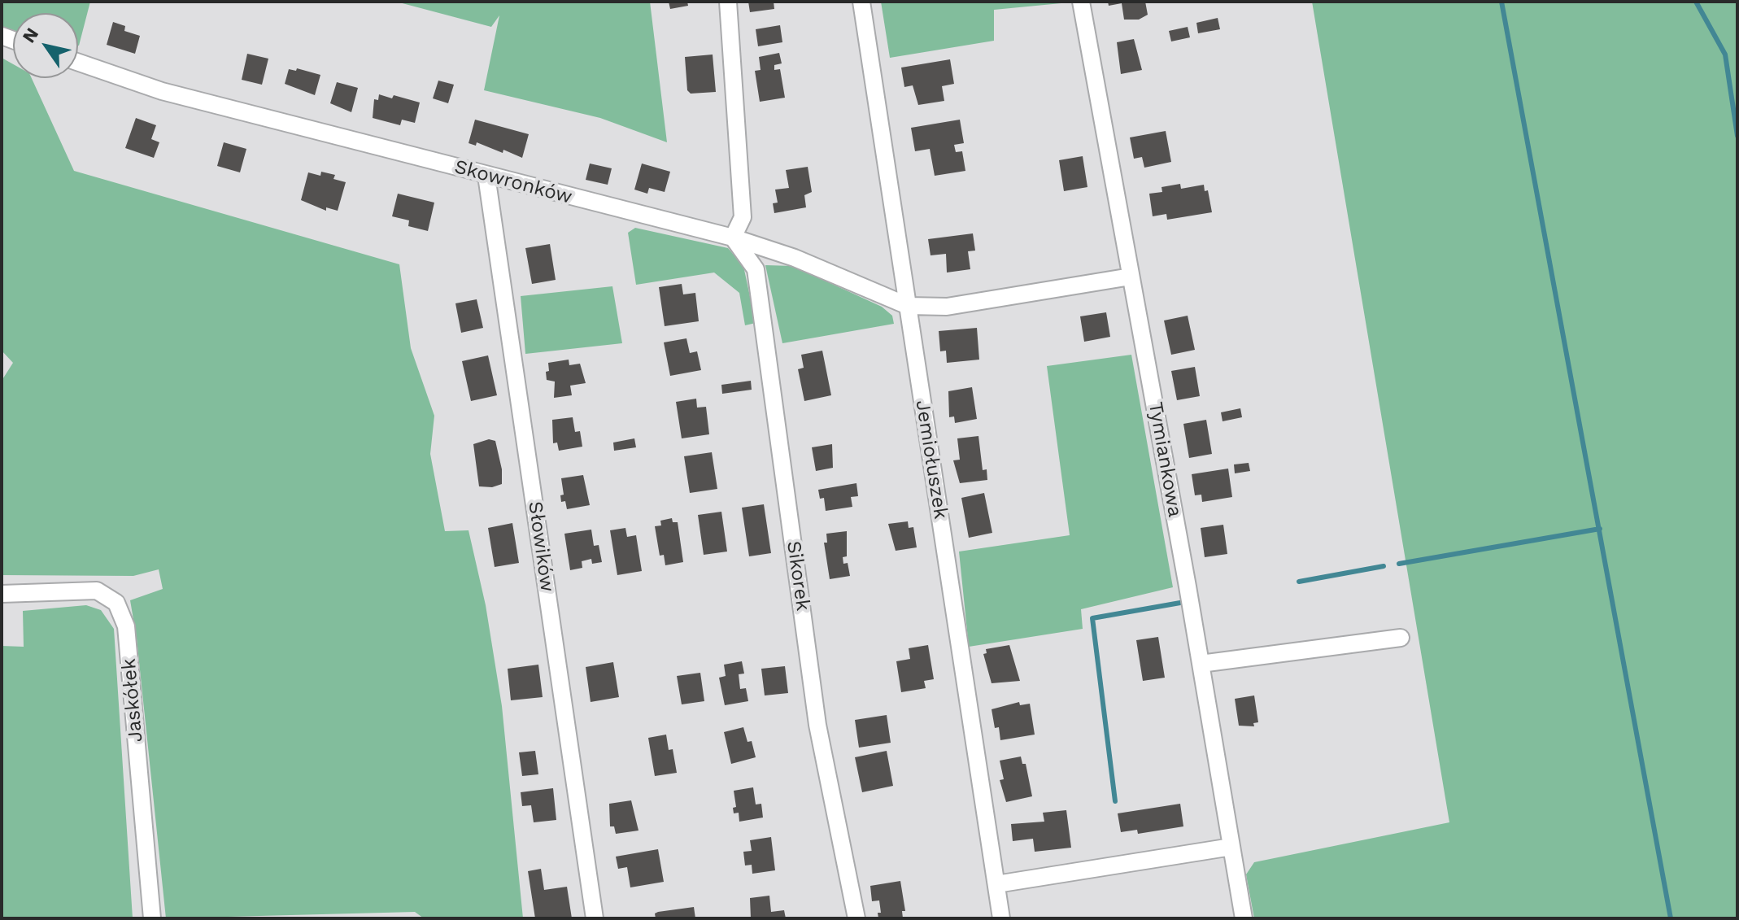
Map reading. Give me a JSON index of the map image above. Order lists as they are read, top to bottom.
{
  "streets": {
    "street": [
      "Skowronków",
      "Jemiołuszek",
      "Tymiankowa",
      "Słowików",
      "Sikorek",
      "Jaskółek"
    ]
  },
  "crossings": [
    ["Skowronków", "Jemiołuszek"],
    ["Skowronków", "Słowików"],
    ["Skowronków", "Sikorek"]
  ],
  "north": "top left"
}
